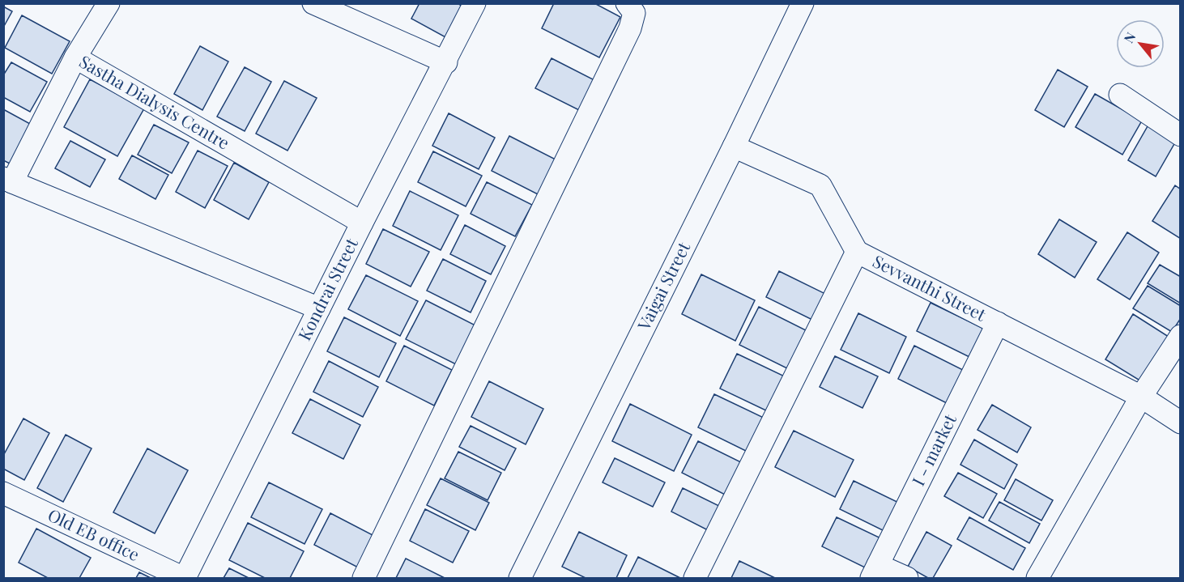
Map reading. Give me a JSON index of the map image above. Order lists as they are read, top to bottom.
{
  "streets": {
    "street": [
      "Sastha Dialysis Centre",
      "Vaigai Street",
      "Sevvanthi Street",
      "Kondrai Street",
      "I - market",
      "Old EB office"
    ]
  },
  "crossings": [
    ["Sastha Dialysis Centre", "Kondrai Street"],
    ["Sevvanthi Street", "I - market"],
    ["Kondrai Street", "Old EB office"]
  ],
  "north": "top left"
}
